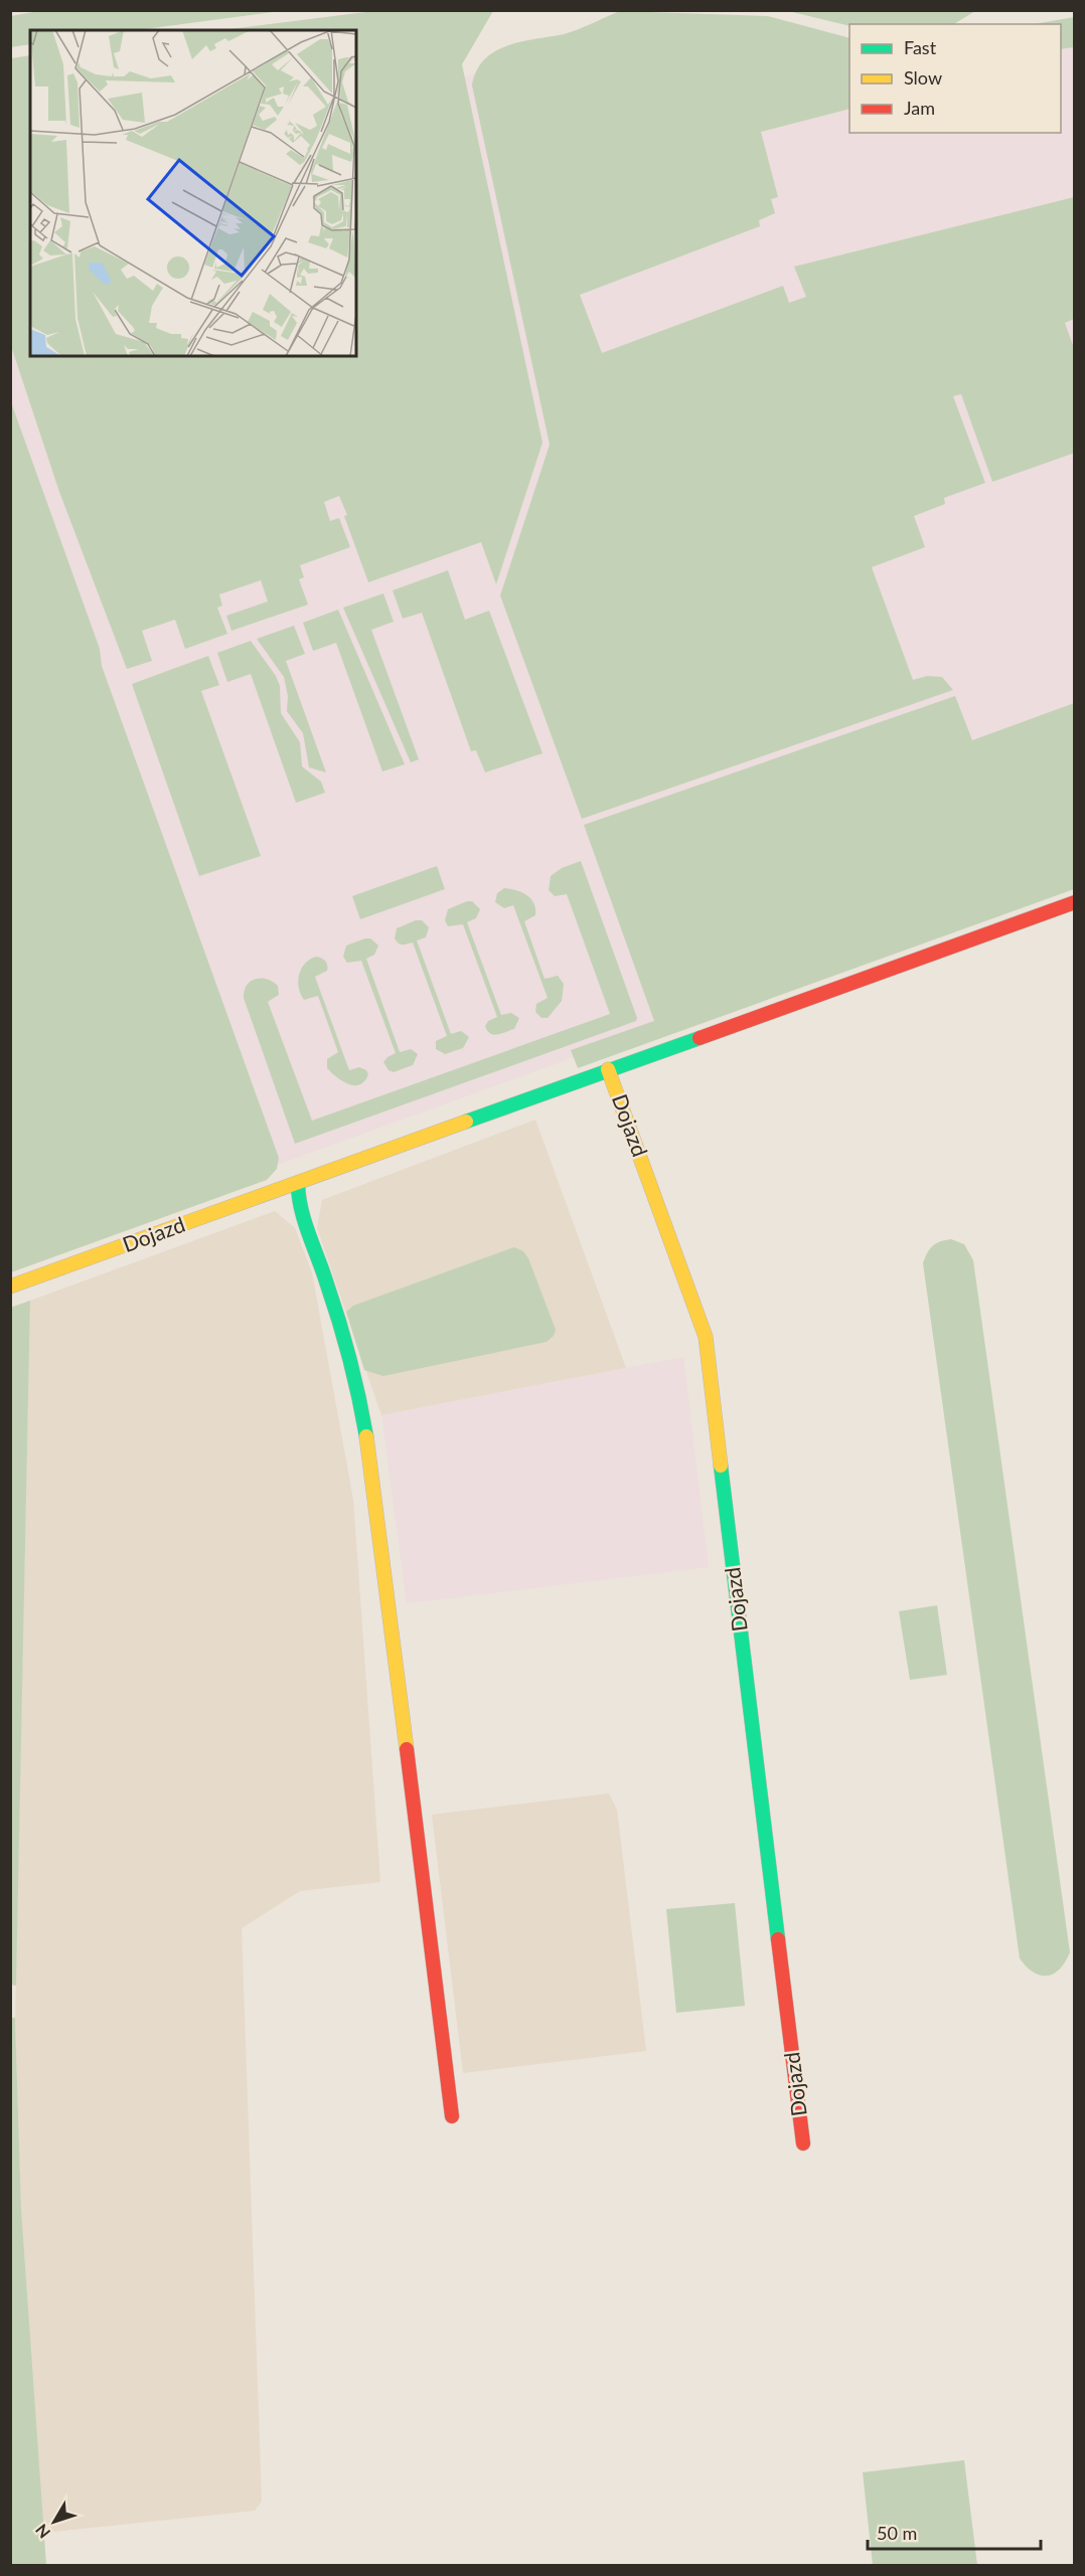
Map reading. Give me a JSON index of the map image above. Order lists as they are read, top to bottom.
{
  "streets": {
    "street": ["Dojazd"]
  },
  "legend": ["Fast", "Slow", "Jam"],
  "scale_bar": "50 m",
  "north": "bottom left"
}
